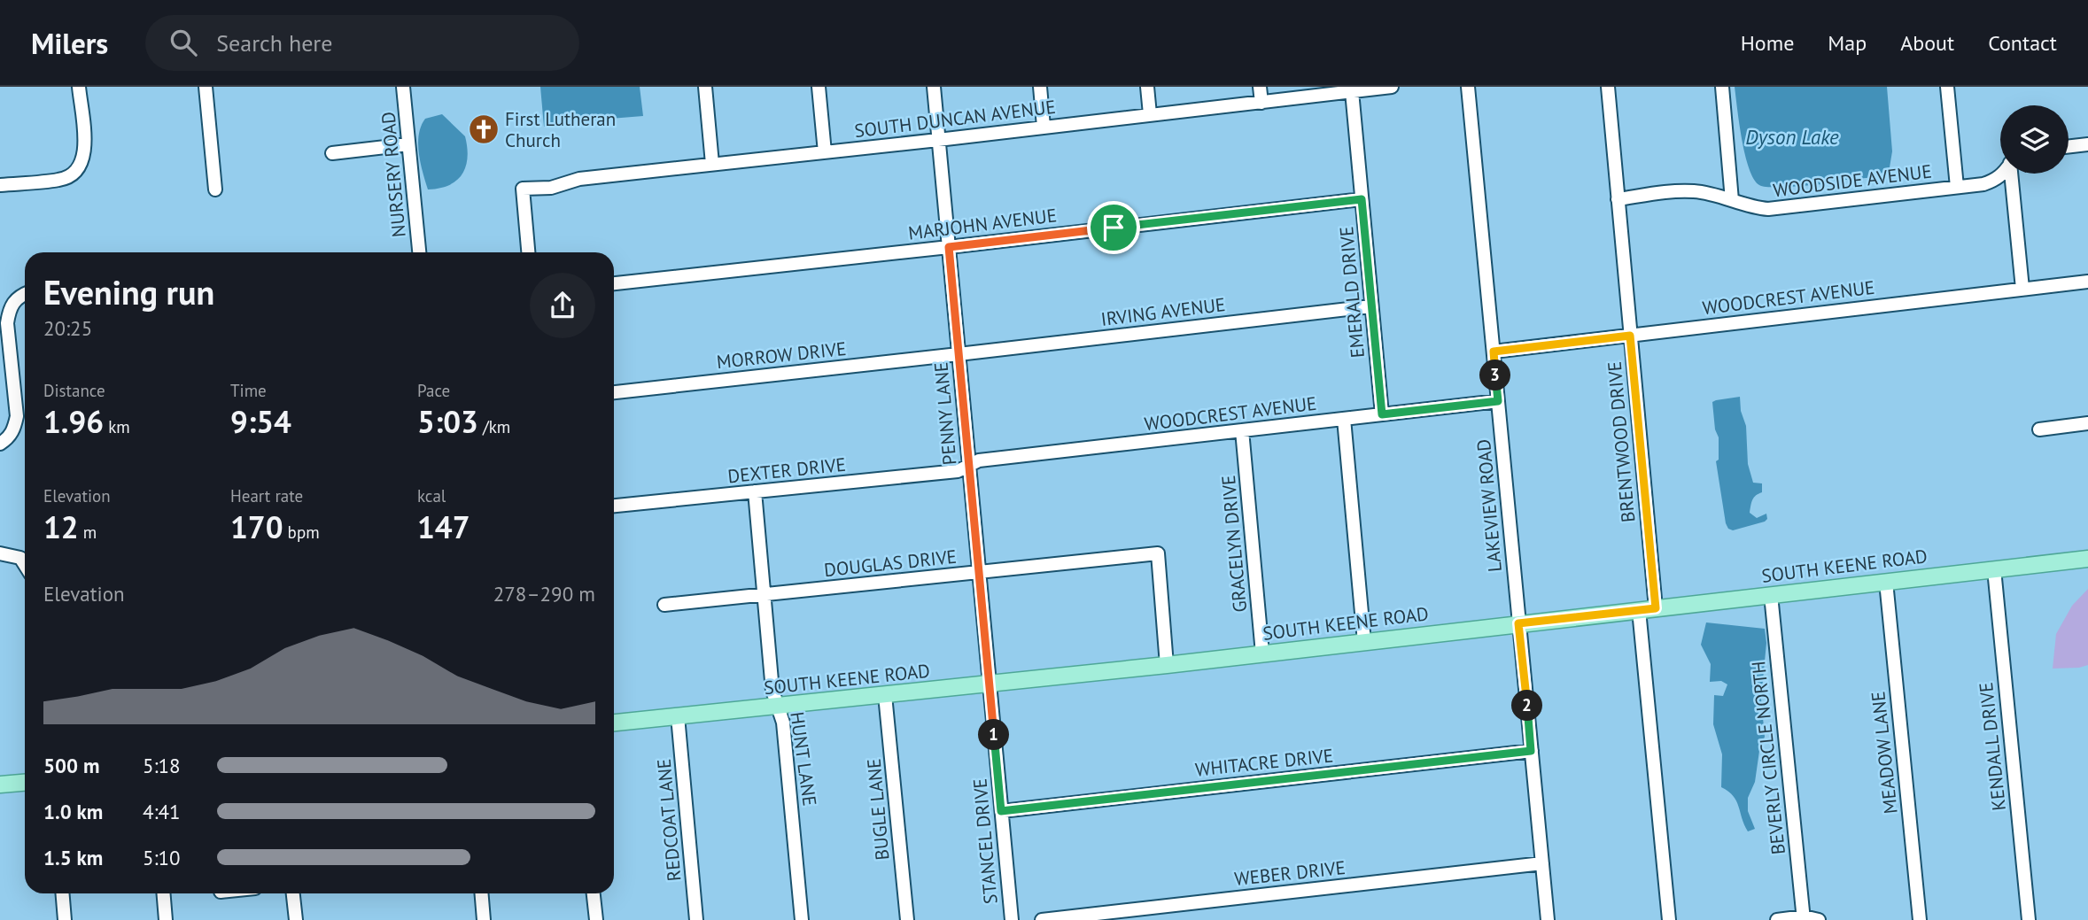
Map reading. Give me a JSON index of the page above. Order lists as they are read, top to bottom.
{
  "streets": {
    "main road": ["SOUTH KEENE ROAD"],
    "street": [
      "SOUTH DUNCAN AVENUE",
      "NURSERY ROAD",
      "WOODSIDE AVENUE",
      "MARJOHN AVENUE",
      "EMERALD DRIVE",
      "WOODCREST AVENUE",
      "IRVING AVENUE",
      "MORROW DRIVE",
      "PENNY LANE",
      "BRENTWOOD DRIVE",
      "DEXTER DRIVE",
      "LAKEVIEW ROAD",
      "GRACELYN DRIVE",
      "DOUGLAS DRIVE",
      "KENDALL DRIVE",
      "MEADOW LANE",
      "BEVERLY CIRCLE NORTH",
      "HUNT LANE",
      "WHITACRE DRIVE",
      "BUGLE LANE",
      "REDCOAT LANE",
      "STANCEL DRIVE",
      "WEBER DRIVE"
    ]
  },
  "crossings": [
    ["SOUTH DUNCAN AVENUE", "EMERALD DRIVE"],
    ["SOUTH DUNCAN AVENUE", "PENNY LANE"],
    ["WOODSIDE AVENUE", "BRENTWOOD DRIVE"],
    ["MARJOHN AVENUE", "EMERALD DRIVE"],
    ["MARJOHN AVENUE", "PENNY LANE"],
    ["EMERALD DRIVE", "WOODCREST AVENUE"],
    ["EMERALD DRIVE", "IRVING AVENUE"],
    ["WOODCREST AVENUE", "PENNY LANE"],
    ["WOODCREST AVENUE", "BRENTWOOD DRIVE"],
    ["WOODCREST AVENUE", "DEXTER DRIVE"],
    ["WOODCREST AVENUE", "LAKEVIEW ROAD"],
    ["WOODCREST AVENUE", "GRACELYN DRIVE"],
    ["IRVING AVENUE", "MORROW DRIVE"],
    ["IRVING AVENUE", "PENNY LANE"],
    ["MORROW DRIVE", "PENNY LANE"],
    ["PENNY LANE", "DEXTER DRIVE"],
    ["PENNY LANE", "DOUGLAS DRIVE"],
    ["PENNY LANE", "SOUTH KEENE ROAD"],
    ["PENNY LANE", "STANCEL DRIVE"],
    ["BRENTWOOD DRIVE", "SOUTH KEENE ROAD"],
    ["DEXTER DRIVE", "HUNT LANE"],
    ["LAKEVIEW ROAD", "SOUTH KEENE ROAD"],
    ["LAKEVIEW ROAD", "WHITACRE DRIVE"],
    ["LAKEVIEW ROAD", "WEBER DRIVE"],
    ["GRACELYN DRIVE", "SOUTH KEENE ROAD"],
    ["DOUGLAS DRIVE", "SOUTH KEENE ROAD"],
    ["DOUGLAS DRIVE", "HUNT LANE"],
    ["SOUTH KEENE ROAD", "KENDALL DRIVE"],
    ["SOUTH KEENE ROAD", "MEADOW LANE"],
    ["SOUTH KEENE ROAD", "BEVERLY CIRCLE NORTH"],
    ["SOUTH KEENE ROAD", "HUNT LANE"],
    ["SOUTH KEENE ROAD", "BUGLE LANE"],
    ["SOUTH KEENE ROAD", "REDCOAT LANE"],
    ["SOUTH KEENE ROAD", "STANCEL DRIVE"],
    ["WHITACRE DRIVE", "STANCEL DRIVE"]
  ],
  "water": ["Dyson Lake"],
  "places": {
    "church": ["First Lutheran Church"]
  },
  "page": {
    "header": "Milers",
    "search": "Search here",
    "nav": [
      "Home",
      "Map",
      "About",
      "Contact"
    ],
    "heading": ["Evening run", "20:25"],
    "stats": [
      ["Distance", "1.96 km"],
      ["Time", "9:54"],
      ["Pace", "5:03 /km"],
      ["Elevation", "12 m"],
      ["Heart rate", "170 bpm"],
      ["kcal", "147"]
    ],
    "pins": ["3", "2", "1"],
    "chart": ["Elevation", "278–290 m"],
    "list": [
      {
        "name": "500 m",
        "note": "5:18"
      },
      {
        "name": "1.0 km",
        "note": "4:41"
      },
      {
        "name": "1.5 km",
        "note": "5:10"
      }
    ]
  }
}
